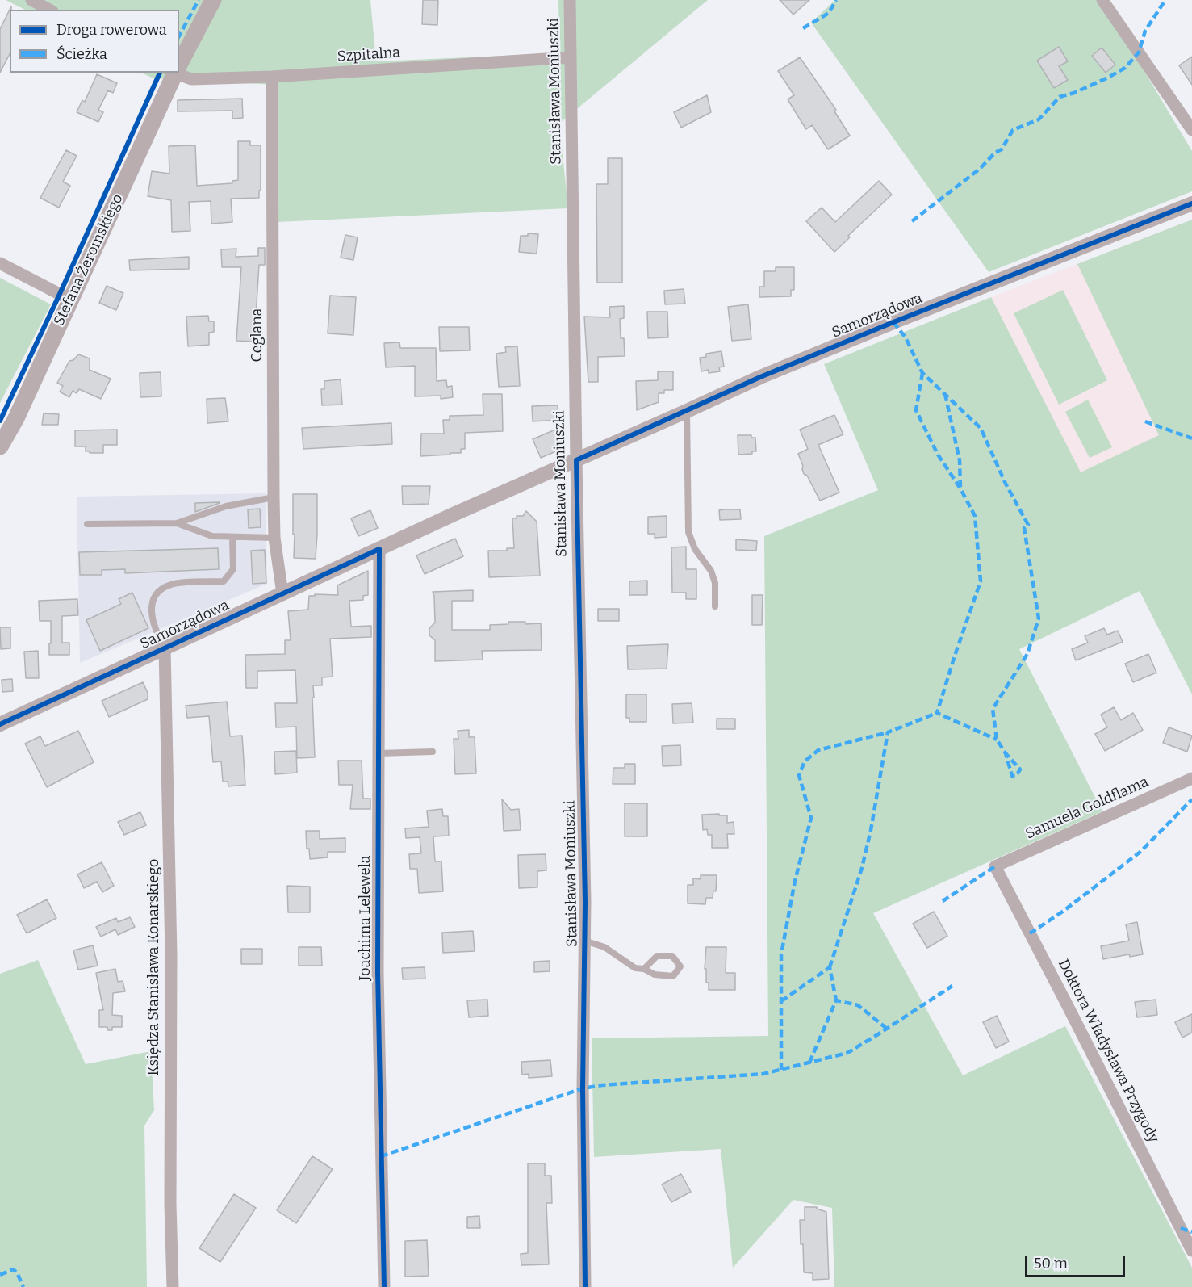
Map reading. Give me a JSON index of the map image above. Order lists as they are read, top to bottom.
{
  "streets": {
    "main road": ["Stefana Żeromskiego"],
    "street": [
      "Szpitalna",
      "Stanisława Moniuszki",
      "Samorządowa",
      "Ceglana",
      "Samuela Goldflama",
      "Joachima Lelewela",
      "Księdza Stanisława Konarskiego",
      "Doktora Władysława Przygody"
    ]
  },
  "crossings": [
    ["Szpitalna", "Stanisława Moniuszki"],
    ["Szpitalna", "Ceglana"],
    ["Stanisława Moniuszki", "Samorządowa"],
    ["Samorządowa", "Ceglana"],
    ["Samorządowa", "Joachima Lelewela"],
    ["Samorządowa", "Księdza Stanisława Konarskiego"],
    ["Samuela Goldflama", "Doktora Władysława Przygody"]
  ],
  "legend": ["Droga rowerowa", "Ścieżka"],
  "scale_bar": "50 m"
}
